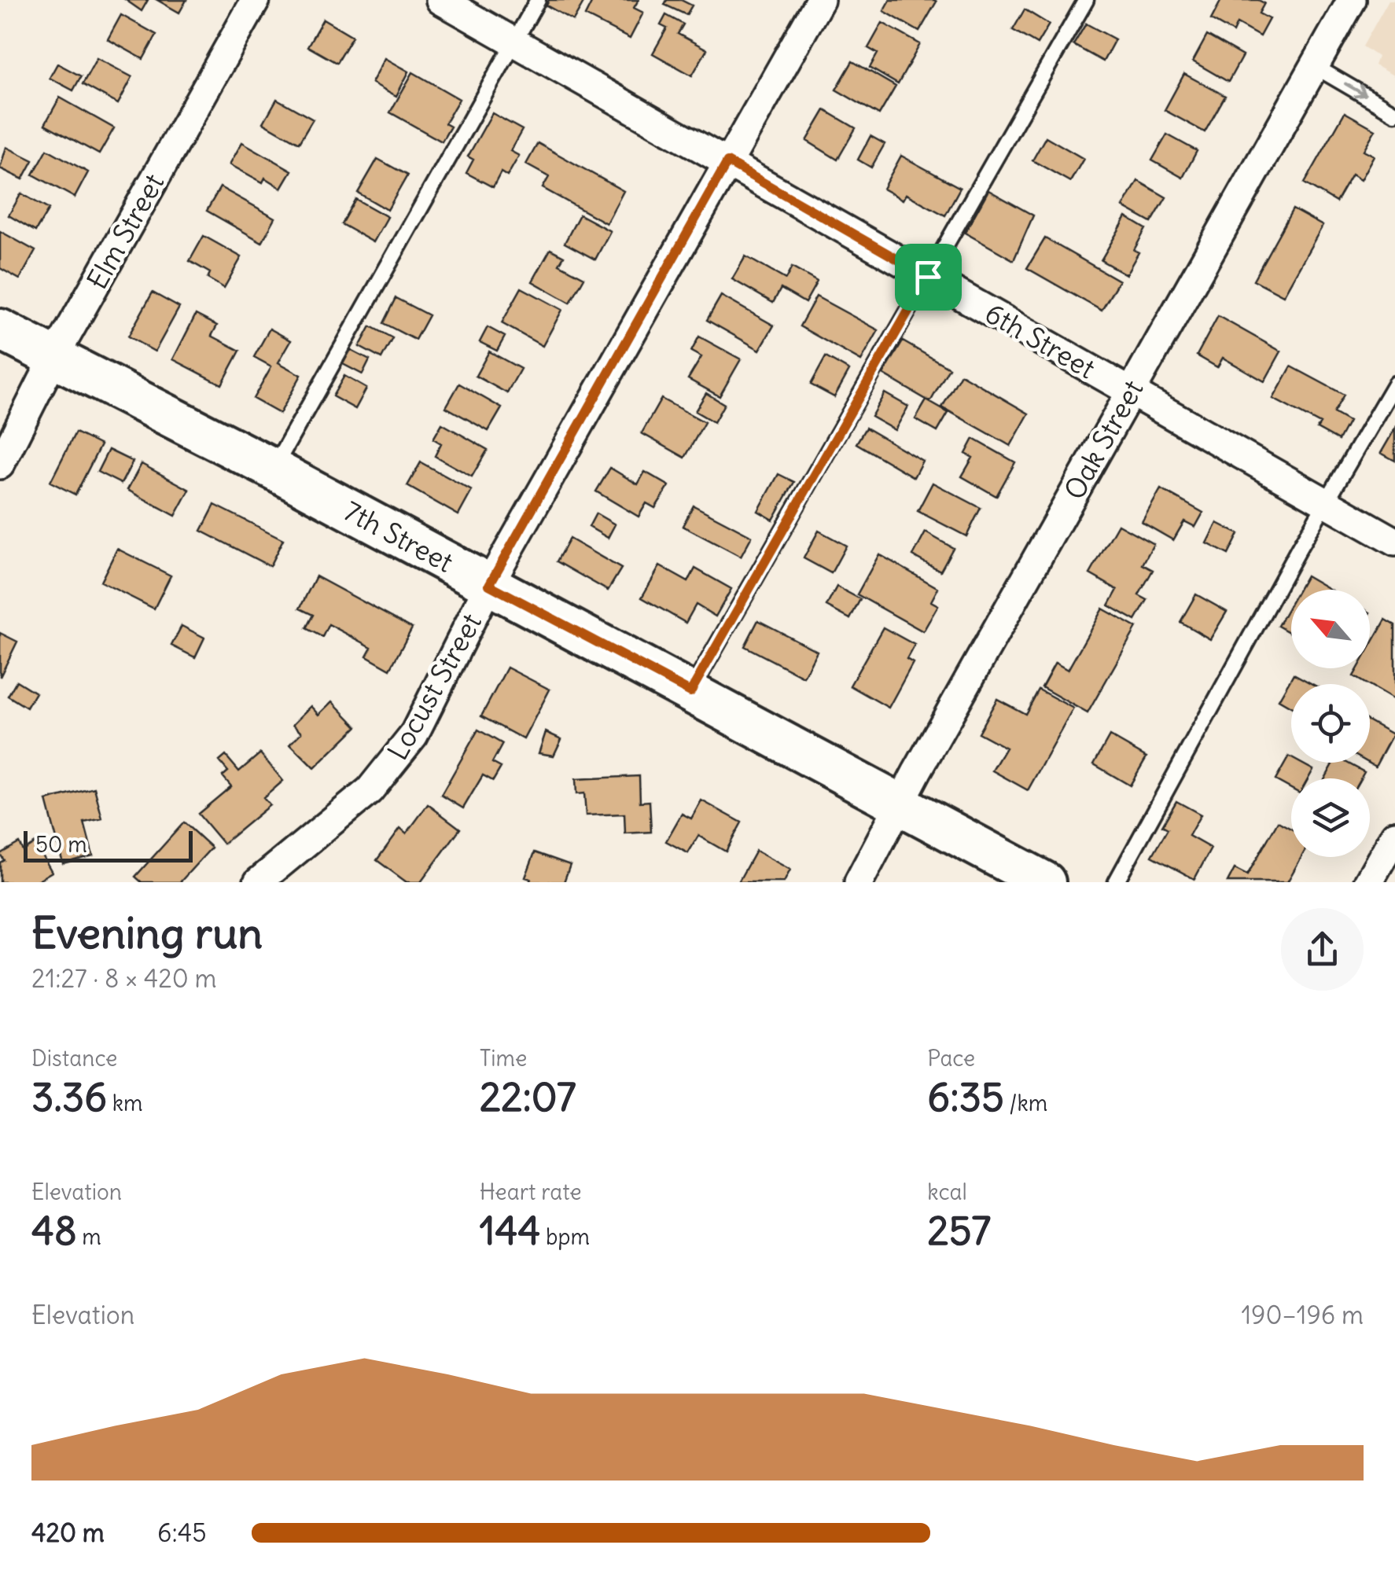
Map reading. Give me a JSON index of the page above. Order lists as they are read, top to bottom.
{
  "streets": {
    "street": [
      "Elm Street",
      "6th Street",
      "Oak Street",
      "7th Street",
      "Locust Street"
    ]
  },
  "crossings": [
    ["Elm Street", "7th Street"],
    ["6th Street", "Oak Street"],
    ["6th Street", "Locust Street"],
    ["Oak Street", "7th Street"],
    ["7th Street", "Locust Street"]
  ],
  "scale_bar": "50 m",
  "north": "top left",
  "page": {
    "scale": "50 m",
    "heading": ["Evening run", "21:27 · 8 × 420 m"],
    "stats": [
      ["Distance", "3.36 km"],
      ["Time", "22:07"],
      ["Pace", "6:35 /km"],
      ["Elevation", "48 m"],
      ["Heart rate", "144 bpm"],
      ["kcal", "257"]
    ],
    "chart": ["Elevation", "190–196 m"],
    "list": [
      {
        "name": "420 m",
        "note": "6:45"
      }
    ]
  }
}
